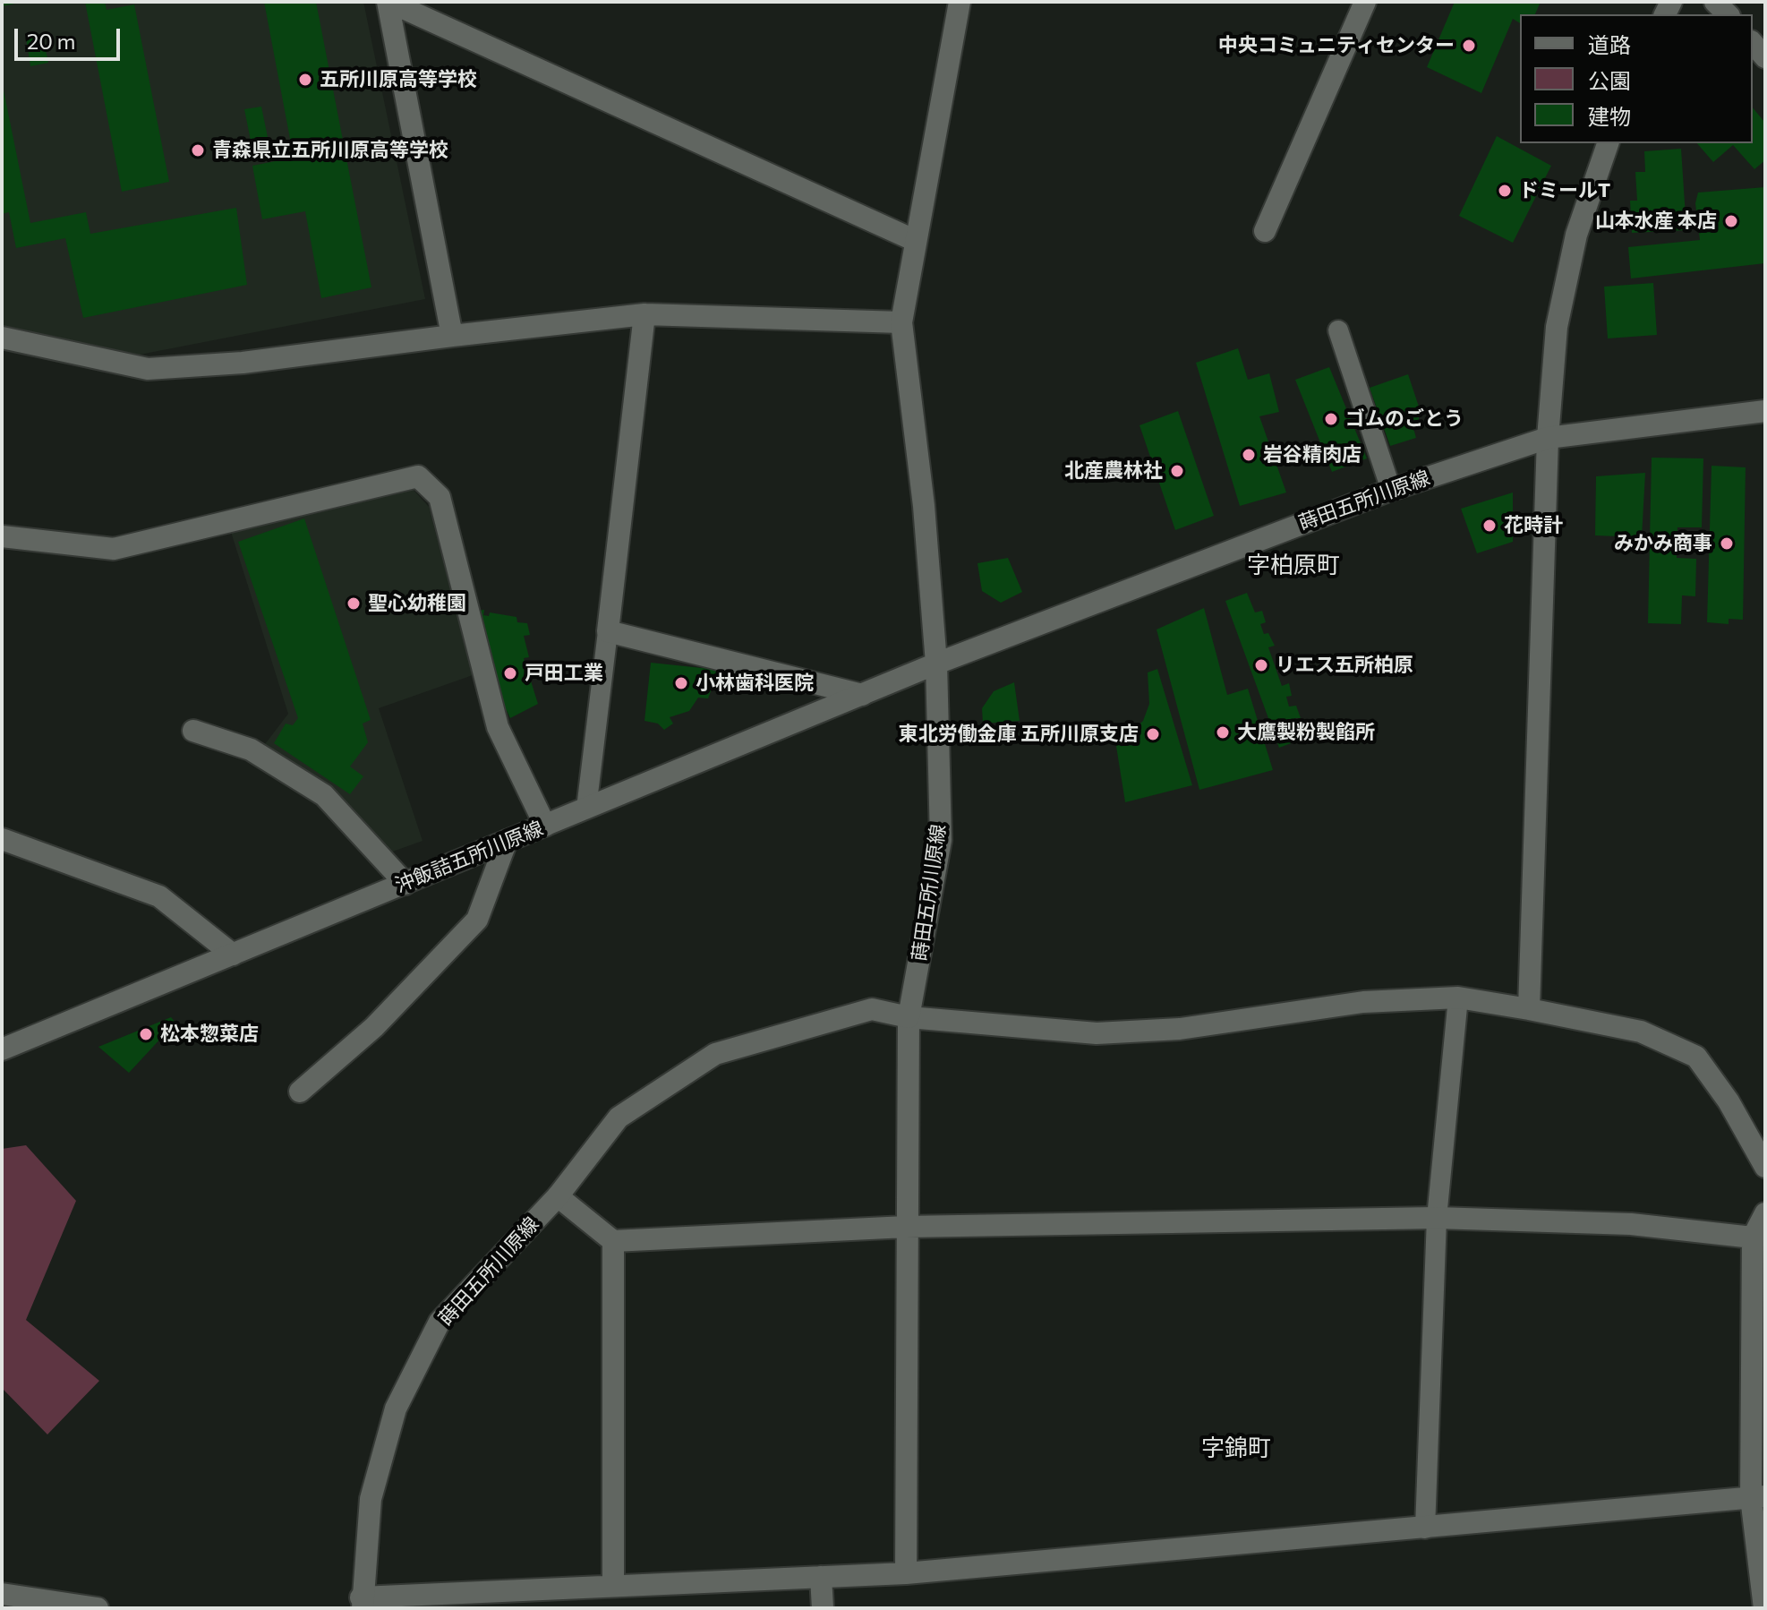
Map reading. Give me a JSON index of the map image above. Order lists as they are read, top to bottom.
{
  "streets": {
    "street": ["蒔田五所川原線", "沖飯詰五所川原線"]
  },
  "crossings": [
    ["蒔田五所川原線", "沖飯詰五所川原線"]
  ],
  "districts": ["字柏原町", "字錦町"],
  "places": [
    "中央コミュニティセンター",
    "五所川原高等学校",
    "青森県立五所川原高等学校",
    "ドミールT",
    "山本水産 本店",
    "ゴムのごとう",
    "岩谷精肉店",
    "北産農林社",
    "花時計",
    "みかみ商事",
    "聖心幼稚園",
    "リエス五所柏原",
    "戸田工業",
    "小林歯科医院",
    "大鷹製粉製餡所",
    "東北労働金庫 五所川原支店",
    "松本惣菜店"
  ],
  "legend": ["道路", "公園", "建物"],
  "scale_bar": "20 m"
}
